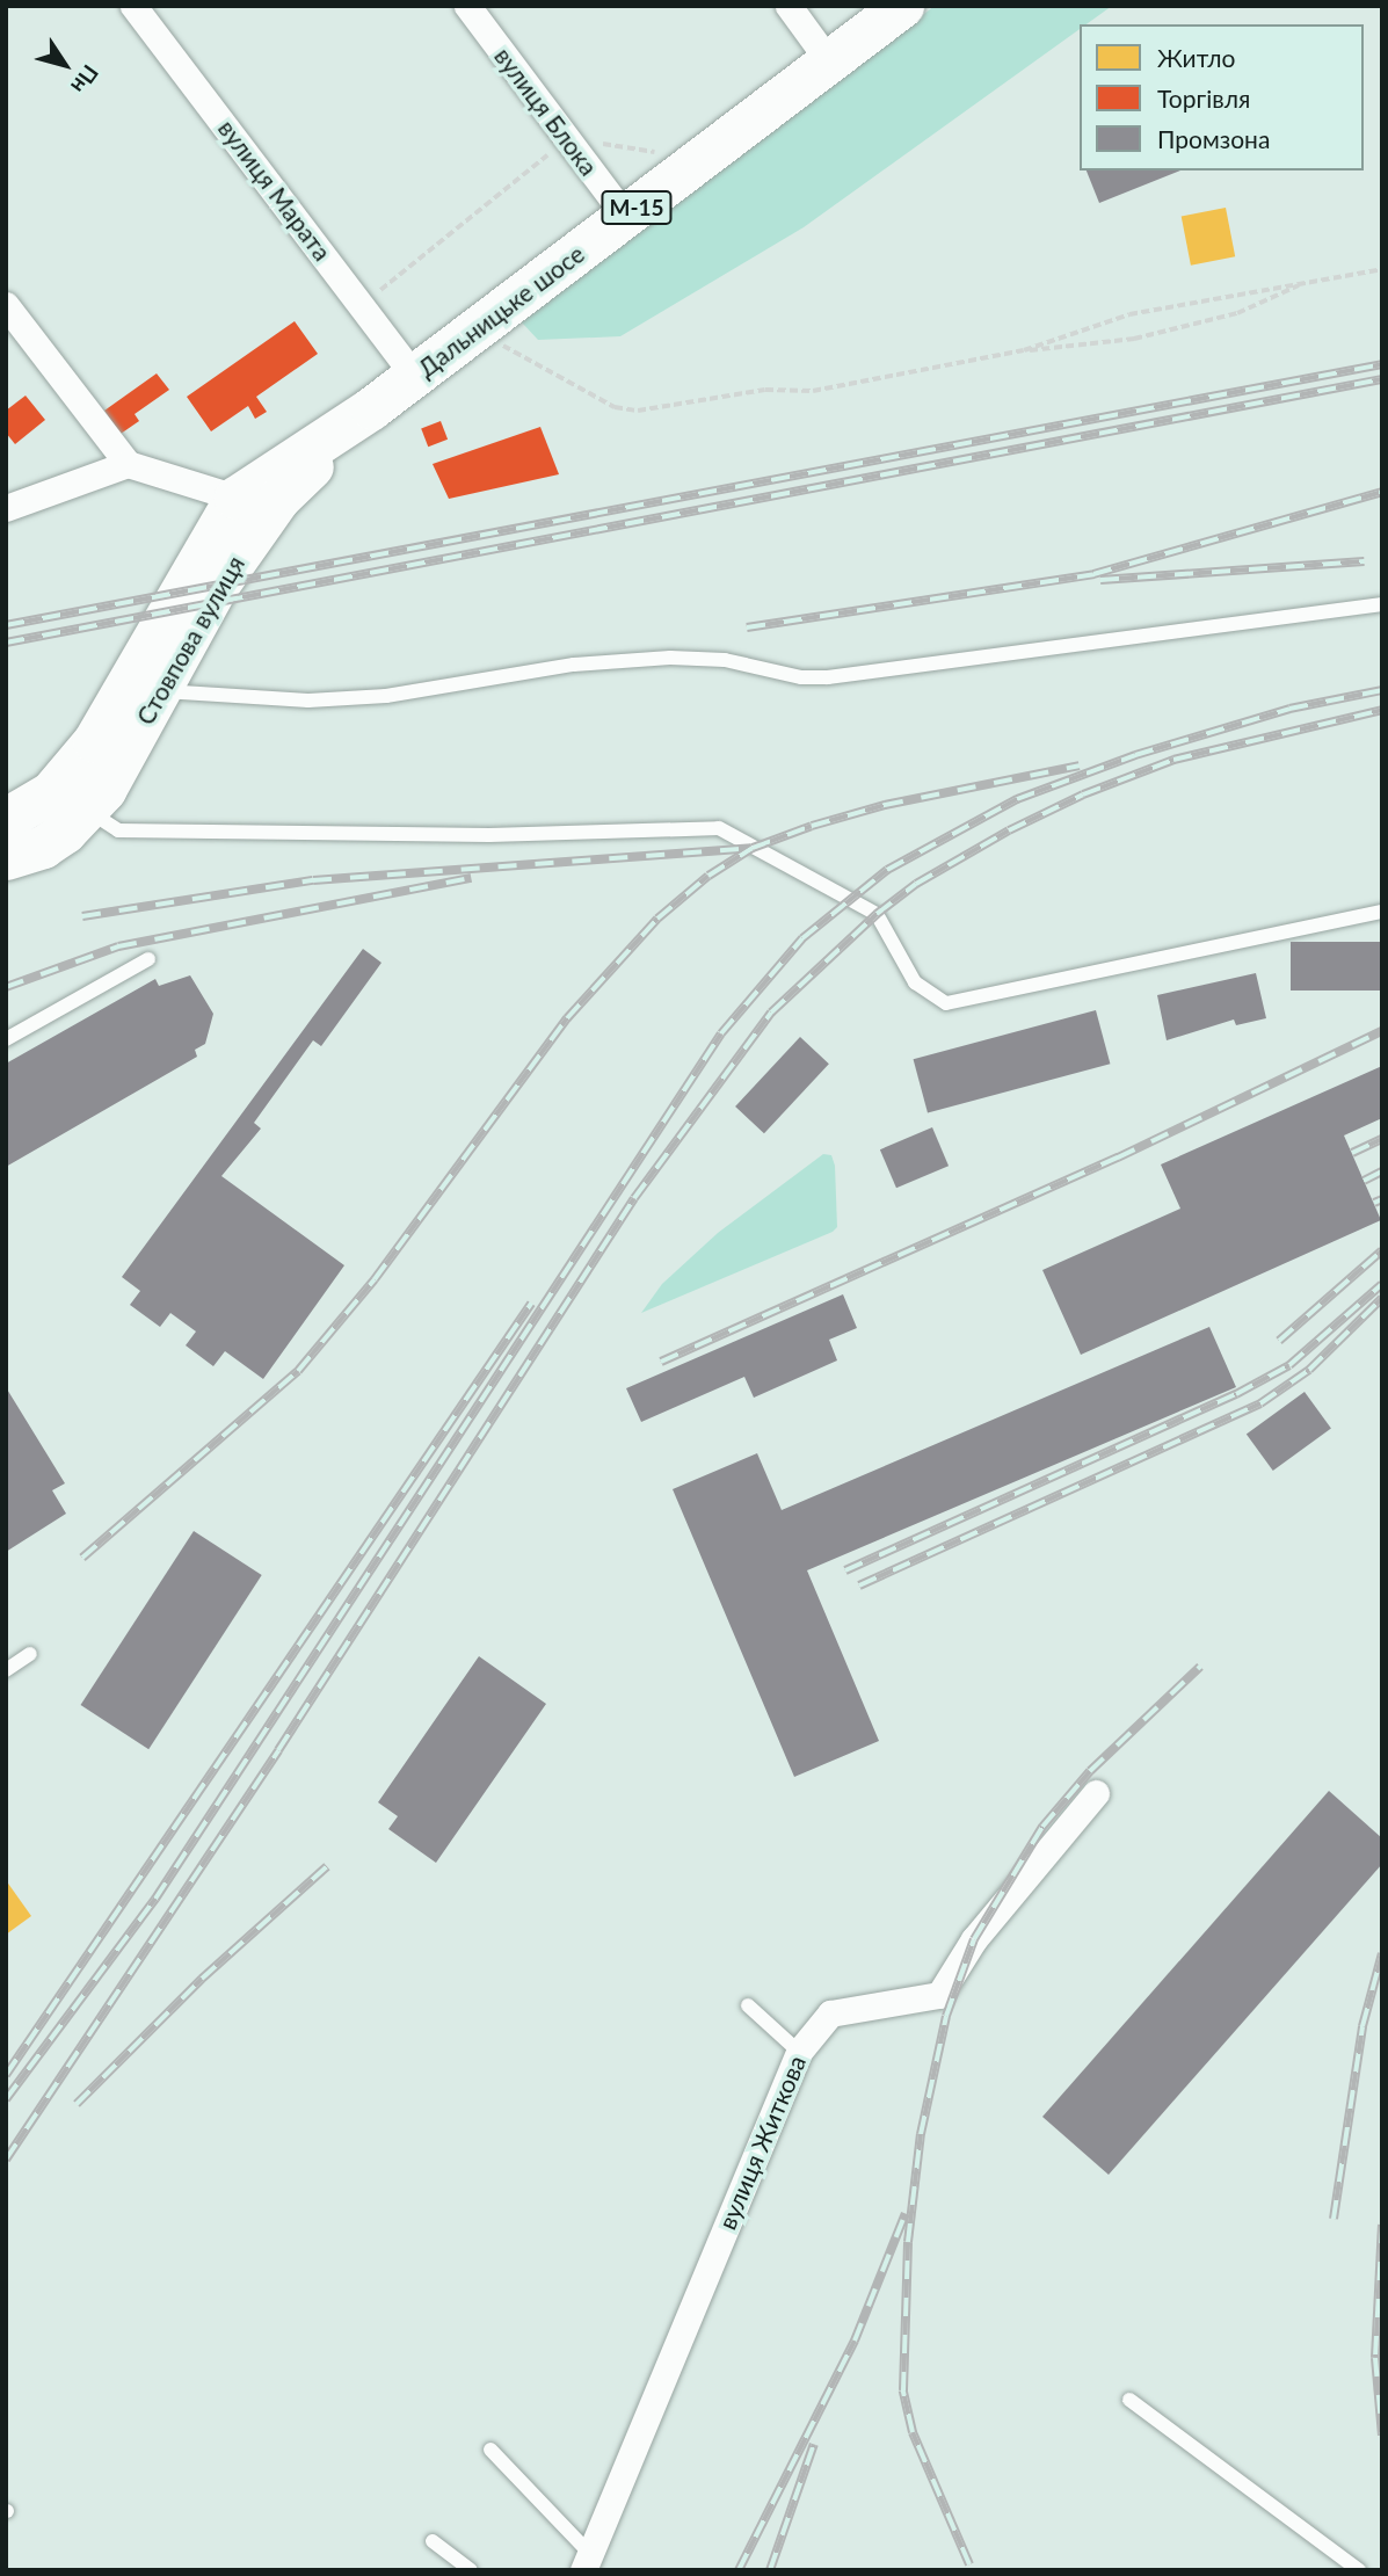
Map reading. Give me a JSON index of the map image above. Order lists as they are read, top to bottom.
{
  "streets": {
    "main road": ["М-15", "Дальницьке шосе", "Стовпова вулиця"],
    "street": ["вулиця Блока", "вулиця Марата", "вулиця Житкова"]
  },
  "crossings": [
    ["вулиця Блока", "Дальницьке шосе"],
    ["вулиця Марата", "Дальницьке шосе"],
    ["М-15", "Дальницьке шосе"],
    ["М-15", "Стовпова вулиця"],
    ["Дальницьке шосе", "Стовпова вулиця"]
  ],
  "legend": ["Житло", "Торгівля", "Промзона"],
  "north": "bottom right"
}
